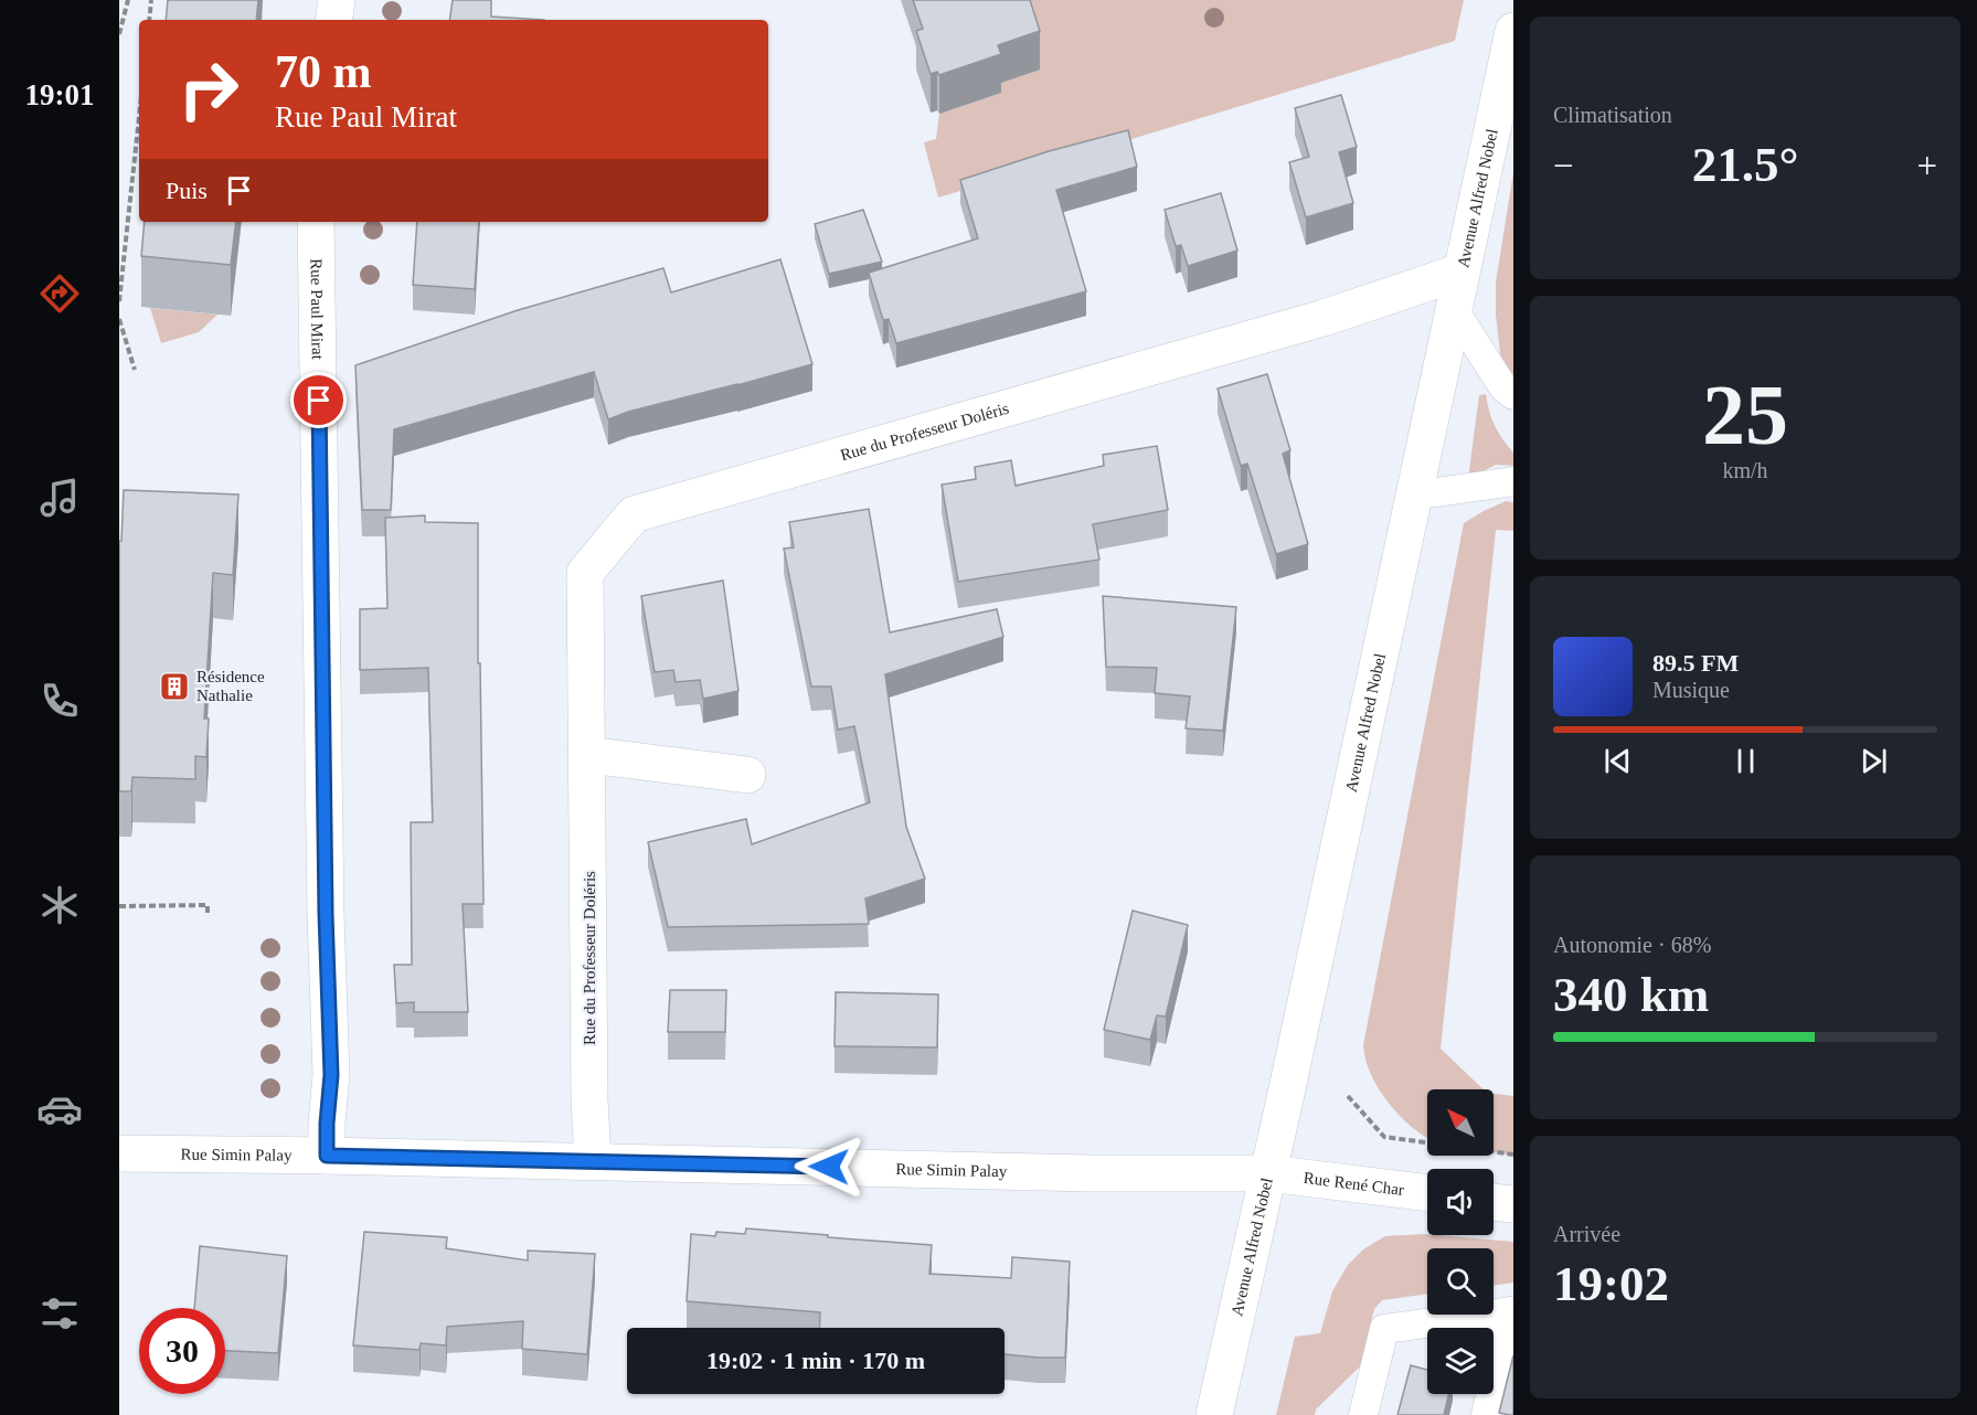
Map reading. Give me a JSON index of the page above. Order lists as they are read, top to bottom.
{
  "streets": {
    "street": [
      "Avenue Alfred Nobel",
      "Rue Paul Mirat",
      "Rue du Professeur Doléris",
      "Rue Simin Palay",
      "Rue René Char"
    ]
  },
  "crossings": [
    ["Avenue Alfred Nobel", "Rue du Professeur Doléris"],
    ["Avenue Alfred Nobel", "Rue Simin Palay"],
    ["Avenue Alfred Nobel", "Rue René Char"],
    ["Rue Paul Mirat", "Rue Simin Palay"],
    ["Rue du Professeur Doléris", "Rue Simin Palay"],
    ["Rue Simin Palay", "Rue René Char"]
  ],
  "places": {
    "building": ["Résidence Nathalie"]
  },
  "north": "top left",
  "page": {
    "tabs": "19:01",
    "tile": [
      "Climatisation",
      ["25", "km/h"],
      ["Autonomie · 68%", "340 km"],
      ["Arrivée", "19:02"]
    ],
    "turn": ["70 m", "Rue Paul Mirat"],
    "heat": ["−", "21.5°", "+"],
    "then": "Puis",
    "song": ["89.5 FM", "Musique"],
    "limit": "30",
    "trip": "19:02 · 1 min · 170 m"
  }
}
